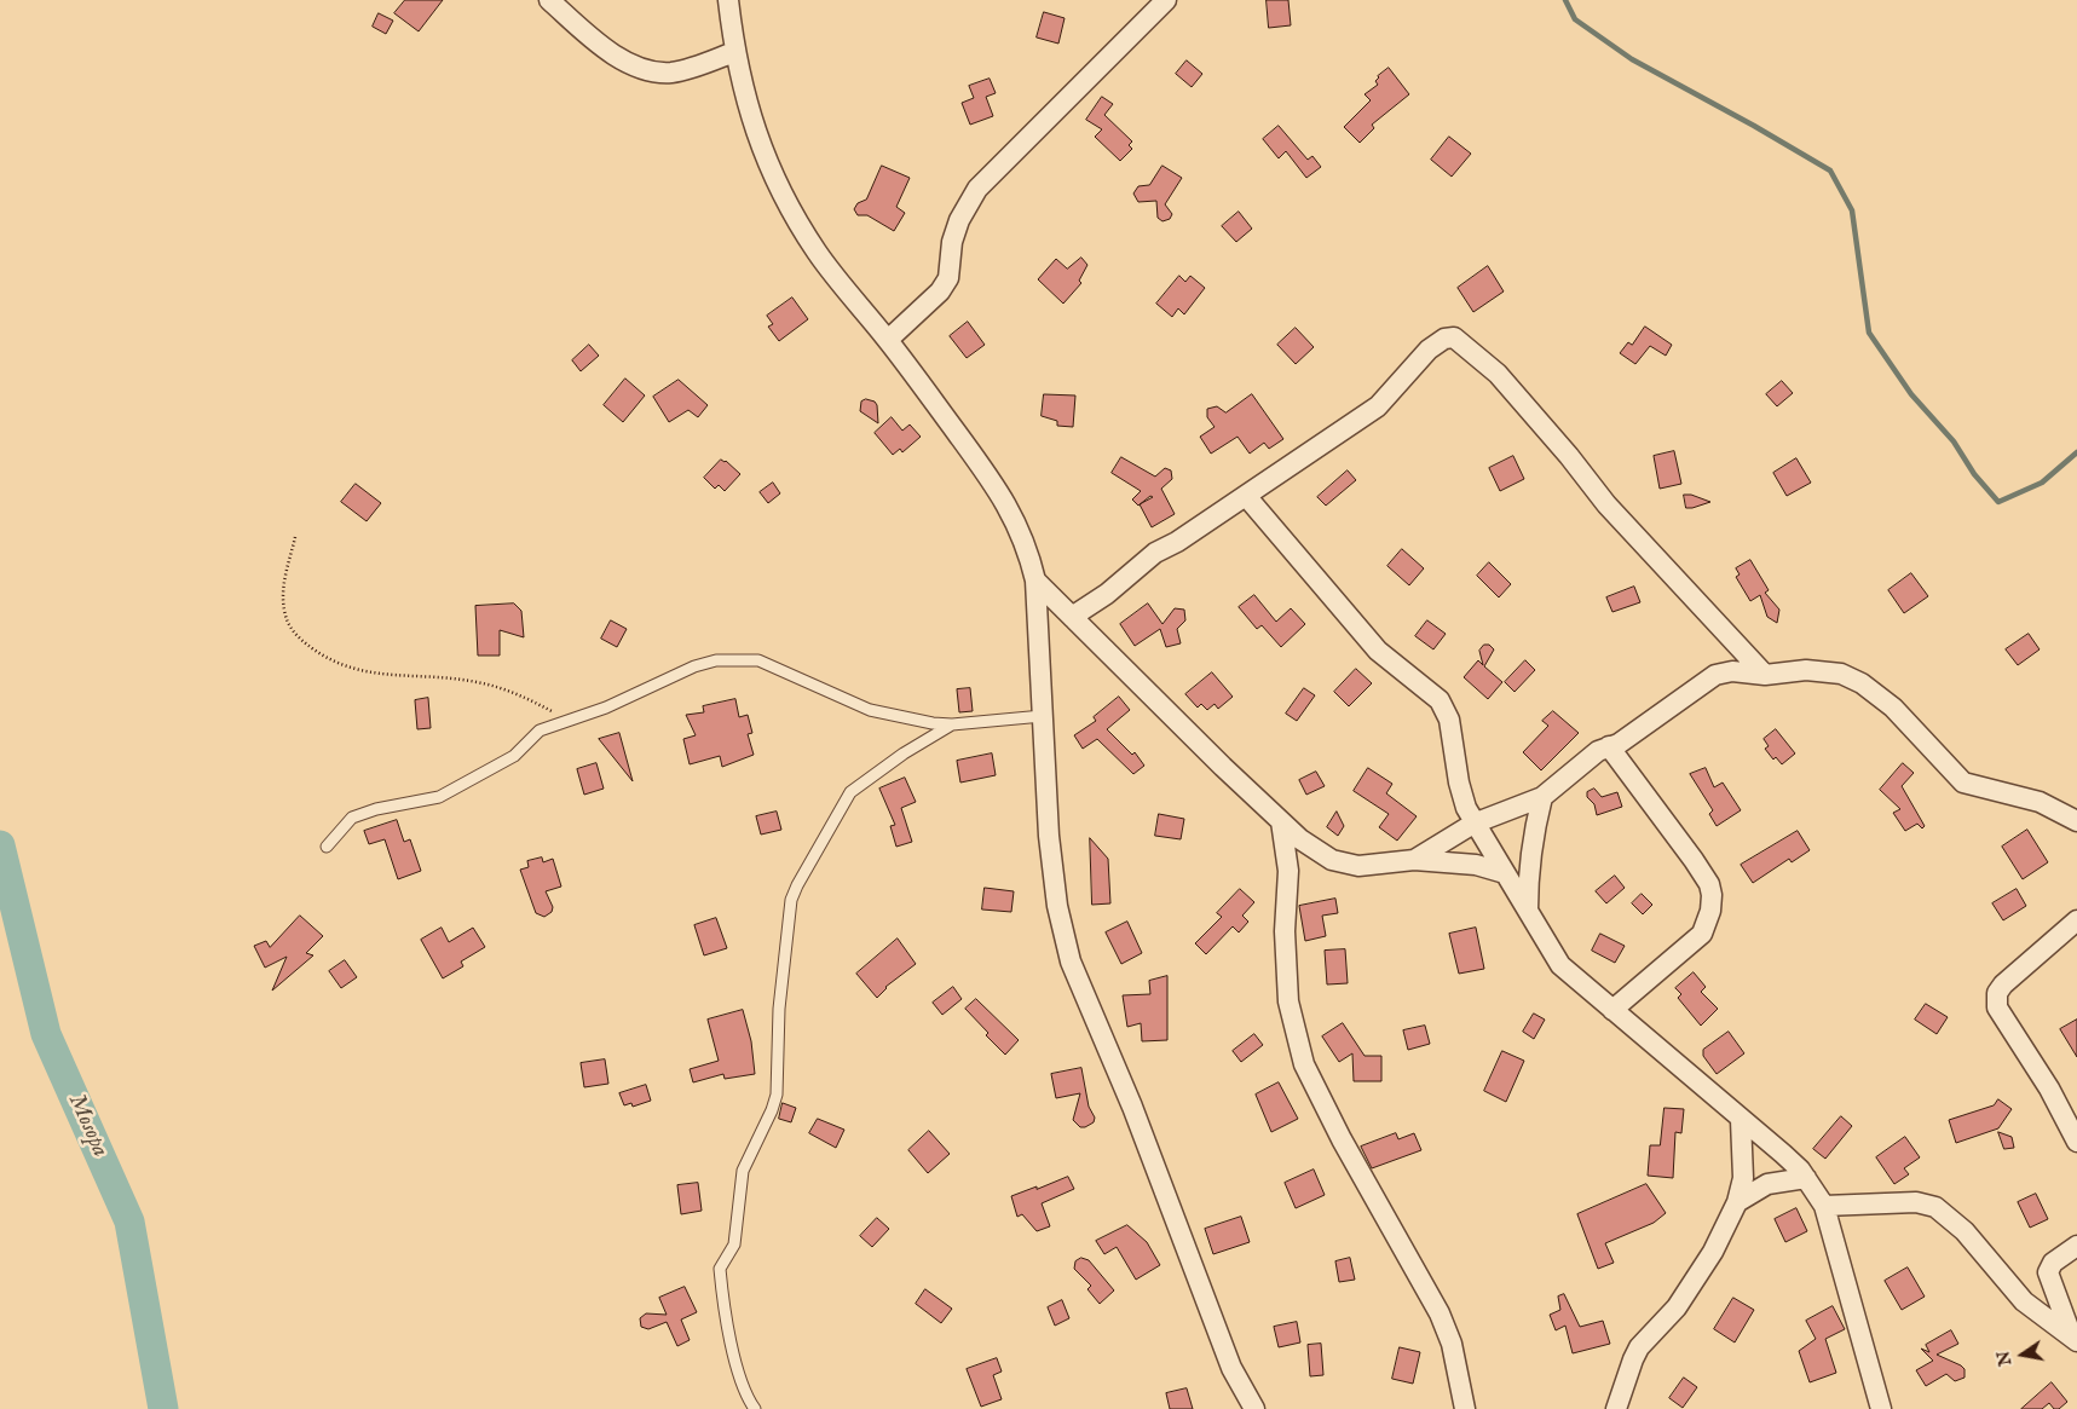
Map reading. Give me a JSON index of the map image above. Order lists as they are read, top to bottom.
{
  "water": ["Mosopa"],
  "north": "left"
}
